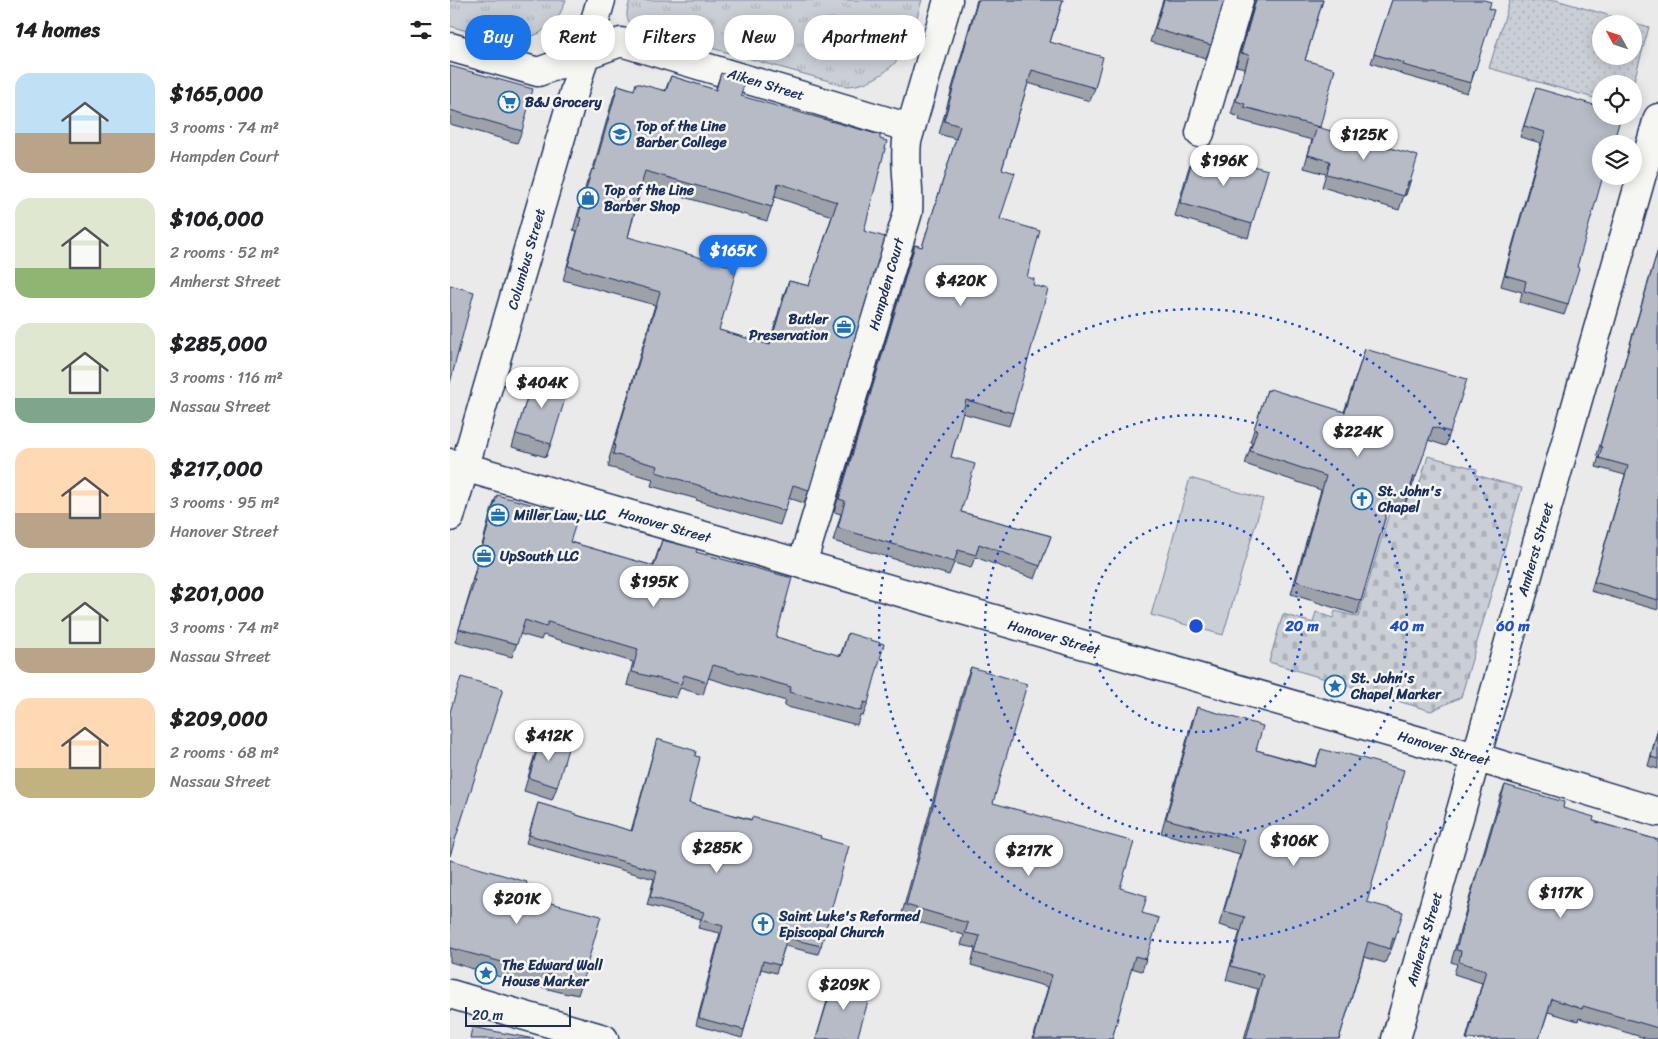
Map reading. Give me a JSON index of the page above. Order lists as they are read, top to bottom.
{
  "streets": {
    "street": [
      "Aiken Street",
      "Columbus Street",
      "Hampden Court",
      "Hanover Street",
      "Amherst Street"
    ]
  },
  "crossings": [
    ["Aiken Street", "Hampden Court"],
    ["Columbus Street", "Hanover Street"],
    ["Hampden Court", "Hanover Street"],
    ["Hanover Street", "Amherst Street"]
  ],
  "places": {
    "supermarket": ["B&J Grocery"],
    "school or university": ["Top of the Line Barber College"],
    "shop": ["Top of the Line Barber Shop"],
    "office": ["Butler Preservation", "Miller Law, LLC", "UpSouth LLC"],
    "church": ["St. John's Chapel", "Saint Luke's Reformed Episcopal Church"],
    "place": ["St. John's Chapel Marker", "The Edward Wall House Marker"]
  },
  "scale_bar": "20 m",
  "north": "top left",
  "page": {
    "heading": "14 homes",
    "chip": [
      "Buy",
      "Rent",
      "Filters",
      "New",
      "Apartment"
    ],
    "list": [
      {
        "name": "$165,000",
        "note": "3 rooms · 74 m² · Hampden Court"
      },
      {
        "name": "$106,000",
        "note": "2 rooms · 52 m² · Amherst Street"
      },
      {
        "name": "$285,000",
        "note": "3 rooms · 116 m² · Nassau Street"
      },
      {
        "name": "$217,000",
        "note": "3 rooms · 95 m² · Hanover Street"
      },
      {
        "name": "$201,000",
        "note": "3 rooms · 74 m² · Nassau Street"
      },
      {
        "name": "$209,000",
        "note": "2 rooms · 68 m² · Nassau Street"
      }
    ],
    "price": [
      "$125K",
      "$196K",
      "$165K",
      "$420K",
      "$404K",
      "$224K",
      "$195K",
      "$412K",
      "$106K",
      "$285K",
      "$217K",
      "$117K",
      "$201K",
      "$209K"
    ],
    "scale": "20 m"
  },
  "rings": ["20 m", "40 m", "60 m"]
}
